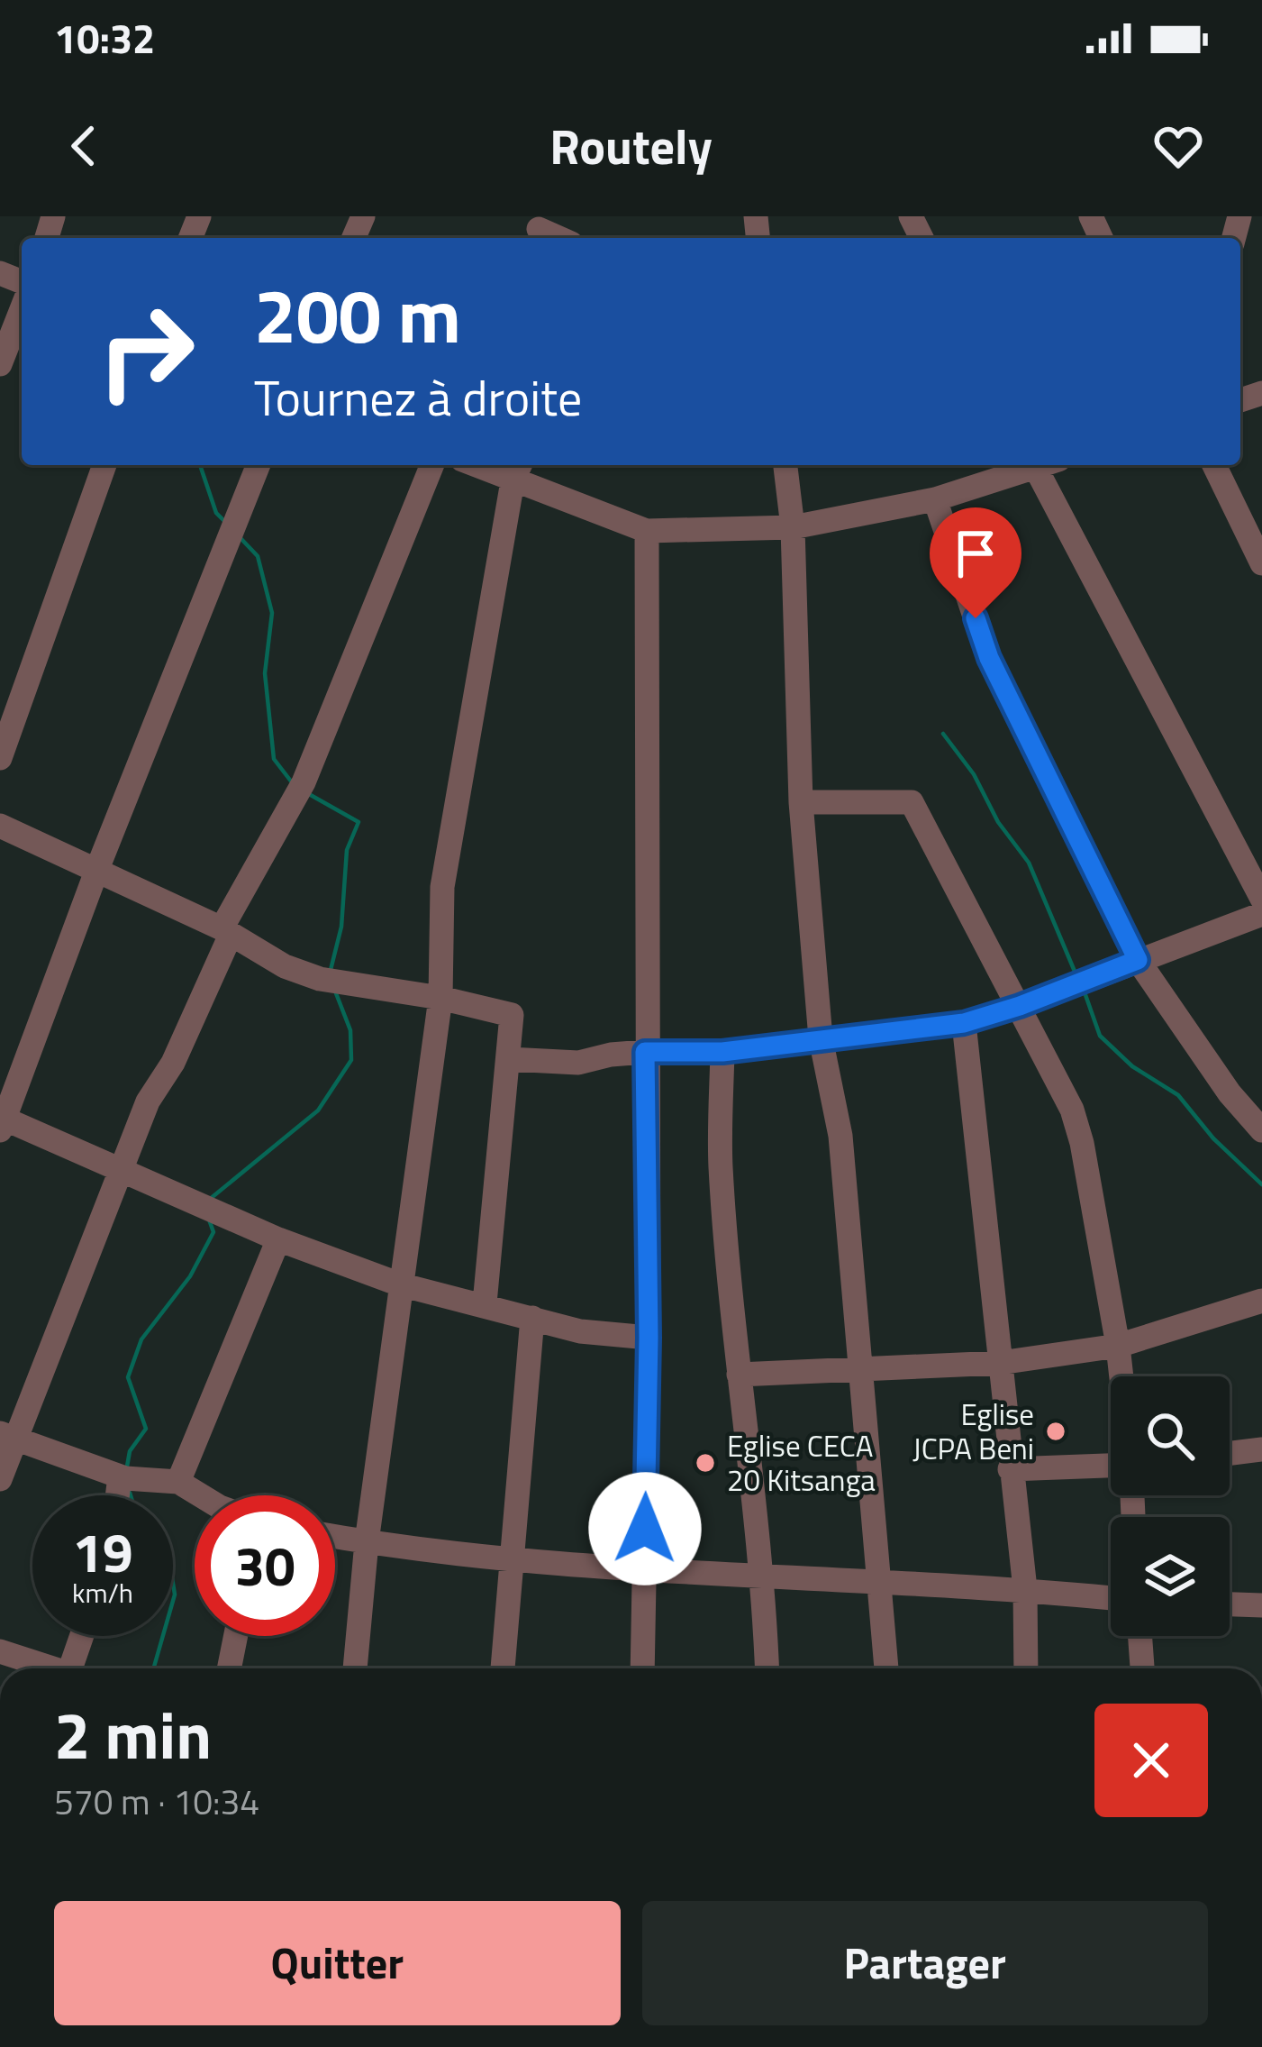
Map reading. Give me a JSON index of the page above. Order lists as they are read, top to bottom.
{
  "places": ["Eglise JCPA Beni", "Eglise CECA 20 Kitsanga"],
  "page": {
    "status": "10:32",
    "header": "Routely",
    "turn": ["200 m", "Tournez à droite"],
    "speed": "19 km/h",
    "limit": "30",
    "heading": ["2 min", "570 m · 10:34"],
    "buttons": ["Quitter", "Partager"]
  }
}
